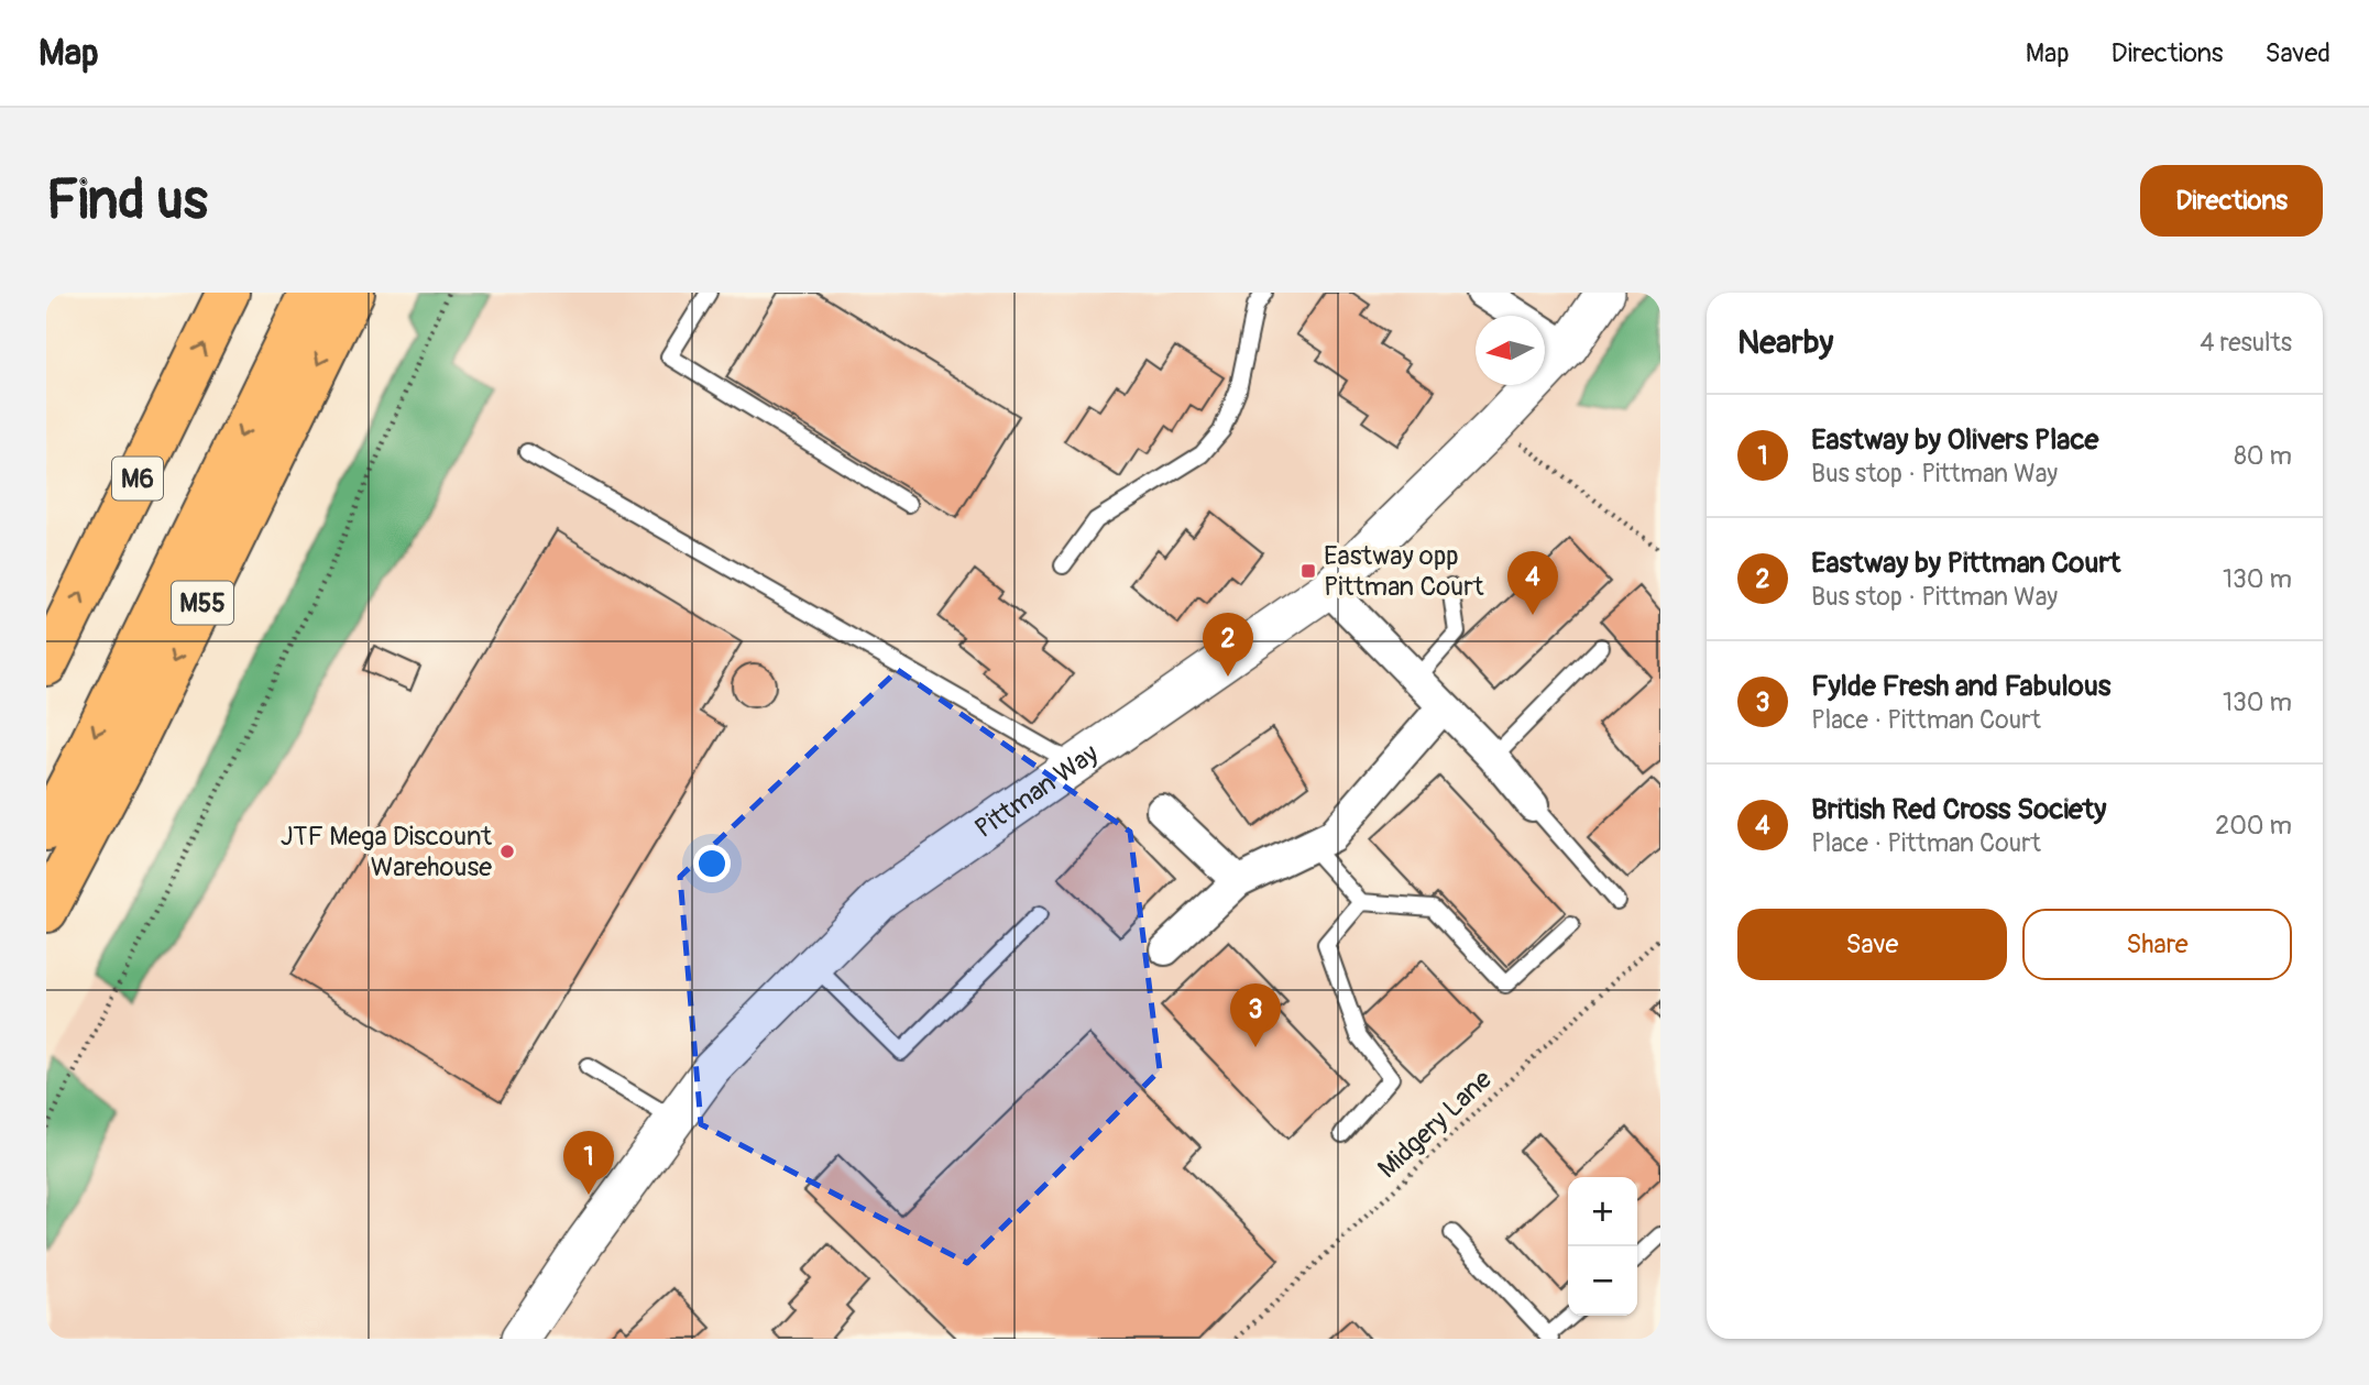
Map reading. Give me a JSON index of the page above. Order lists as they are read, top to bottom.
{
  "streets": {
    "highway": ["M6", "M55"],
    "street": ["Pittman Way"],
    "path": ["Midgery Lane"]
  },
  "places": {
    "transit": ["Eastway opp Pittman Court"],
    "other": ["JTF Mega Discount Warehouse"]
  },
  "north": "left",
  "page": {
    "header": "Map",
    "nav": ["Map", "Directions", "Saved"],
    "buttons": [
      "Directions",
      ["Save", "Share"]
    ],
    "title": "Find us",
    "heading": ["Nearby", "4 results"],
    "list": [
      {
        "mark": "1",
        "name": "Eastway by Olivers Place",
        "note": "Bus stop · Pittman Way",
        "value": "80 m"
      },
      {
        "mark": "2",
        "name": "Eastway by Pittman Court",
        "note": "Bus stop · Pittman Way",
        "value": "130 m"
      },
      {
        "mark": "3",
        "name": "Fylde Fresh and Fabulous",
        "note": "Place · Pittman Court",
        "value": "130 m"
      },
      {
        "mark": "4",
        "name": "British Red Cross Society",
        "note": "Place · Pittman Court",
        "value": "200 m"
      }
    ],
    "pins": [
      "4",
      "2",
      "3",
      "1"
    ],
    "map_buttons": ["+", "−"]
  }
}
